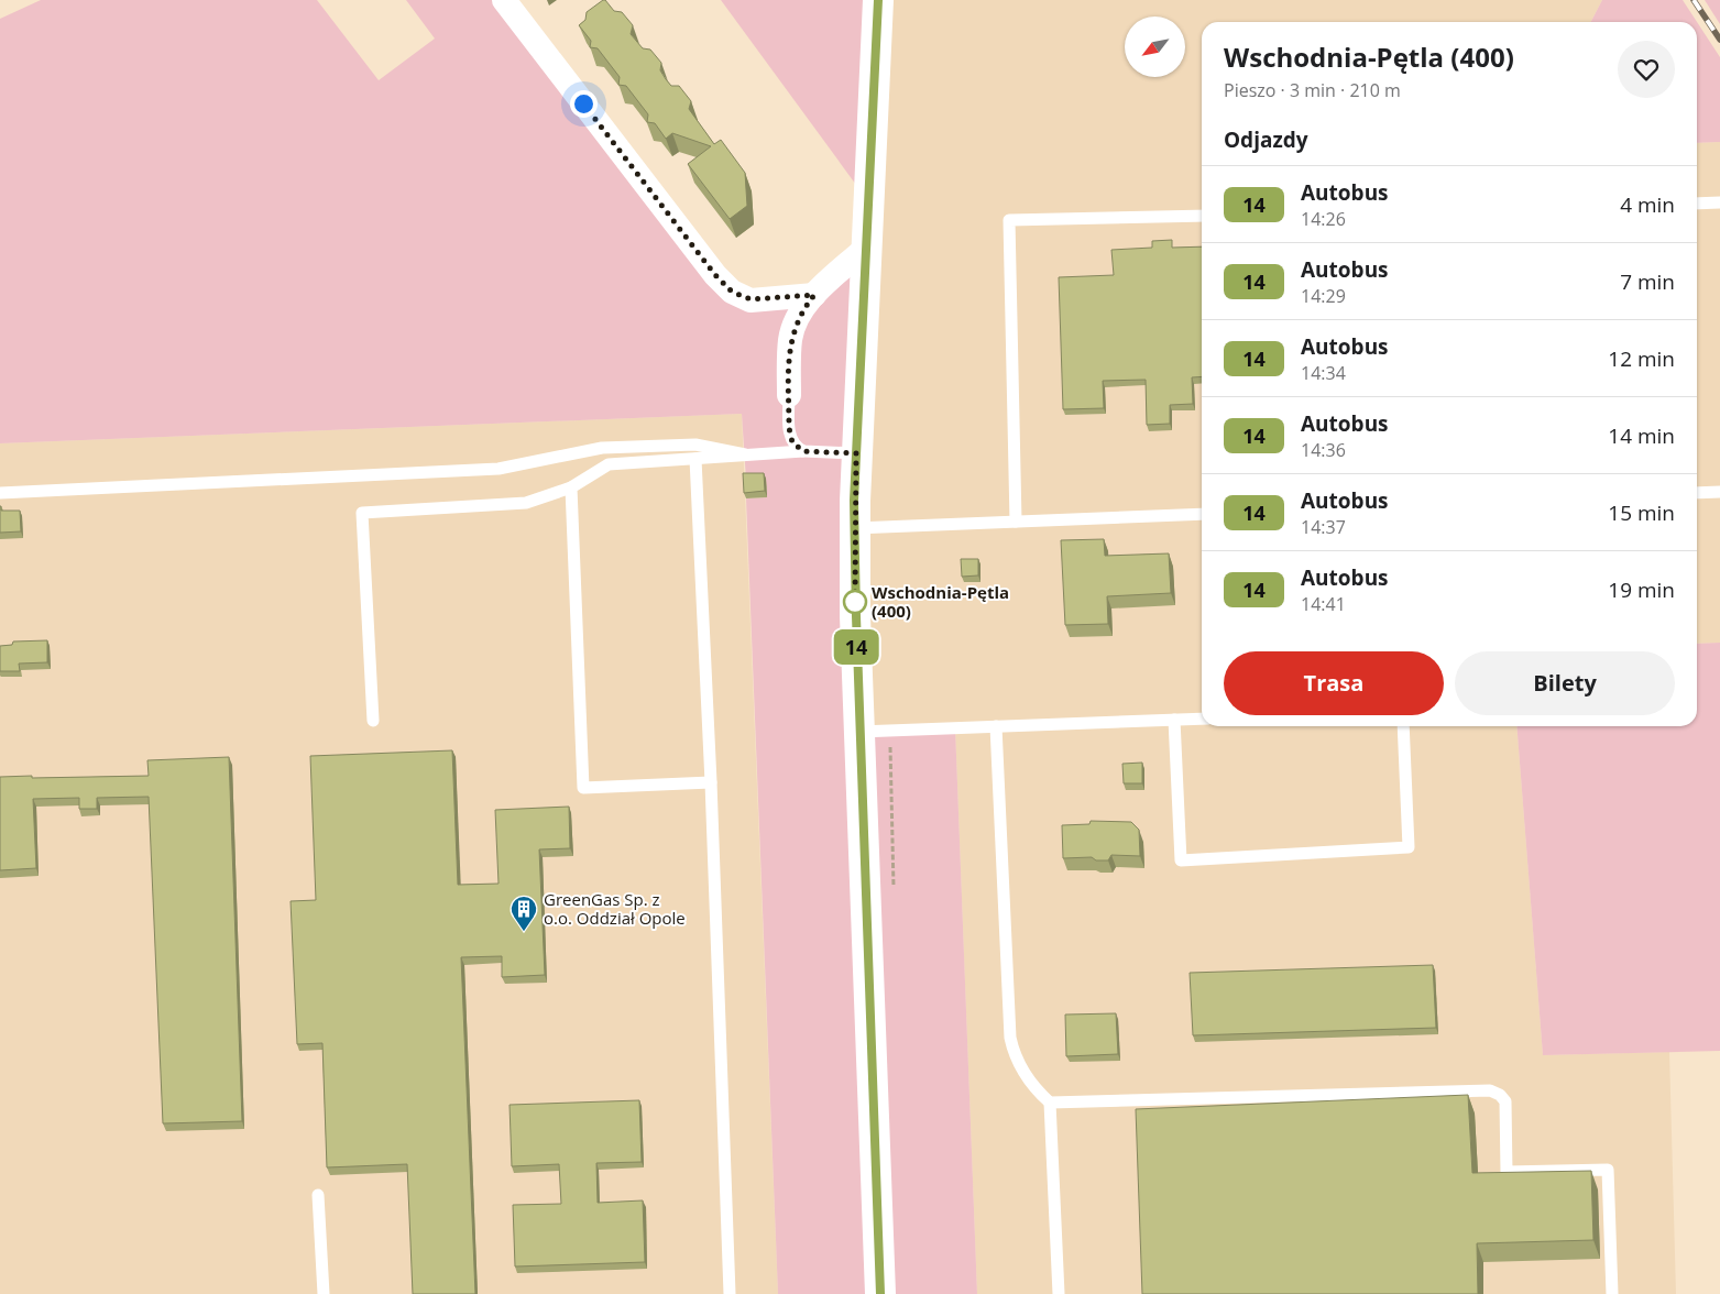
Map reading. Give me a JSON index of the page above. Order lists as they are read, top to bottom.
{
  "places": {
    "other": ["Wschodnia-Pętla (400)"],
    "building": ["GreenGas Sp. z o.o. Oddział Opole"]
  },
  "lines": ["bus line 14"],
  "north": "bottom left",
  "page": {
    "on_map": "14",
    "heading": [
      ["Wschodnia-Pętla (400)", "Pieszo · 3 min · 210 m"],
      "Odjazdy"
    ],
    "list": [
      {
        "mark": "14",
        "name": "Autobus",
        "note": "14:26",
        "value": "4 min"
      },
      {
        "mark": "14",
        "name": "Autobus",
        "note": "14:29",
        "value": "7 min"
      },
      {
        "mark": "14",
        "name": "Autobus",
        "note": "14:34",
        "value": "12 min"
      },
      {
        "mark": "14",
        "name": "Autobus",
        "note": "14:36",
        "value": "14 min"
      },
      {
        "mark": "14",
        "name": "Autobus",
        "note": "14:37",
        "value": "15 min"
      },
      {
        "mark": "14",
        "name": "Autobus",
        "note": "14:41",
        "value": "19 min"
      }
    ],
    "buttons": ["Trasa", "Bilety"]
  }
}
